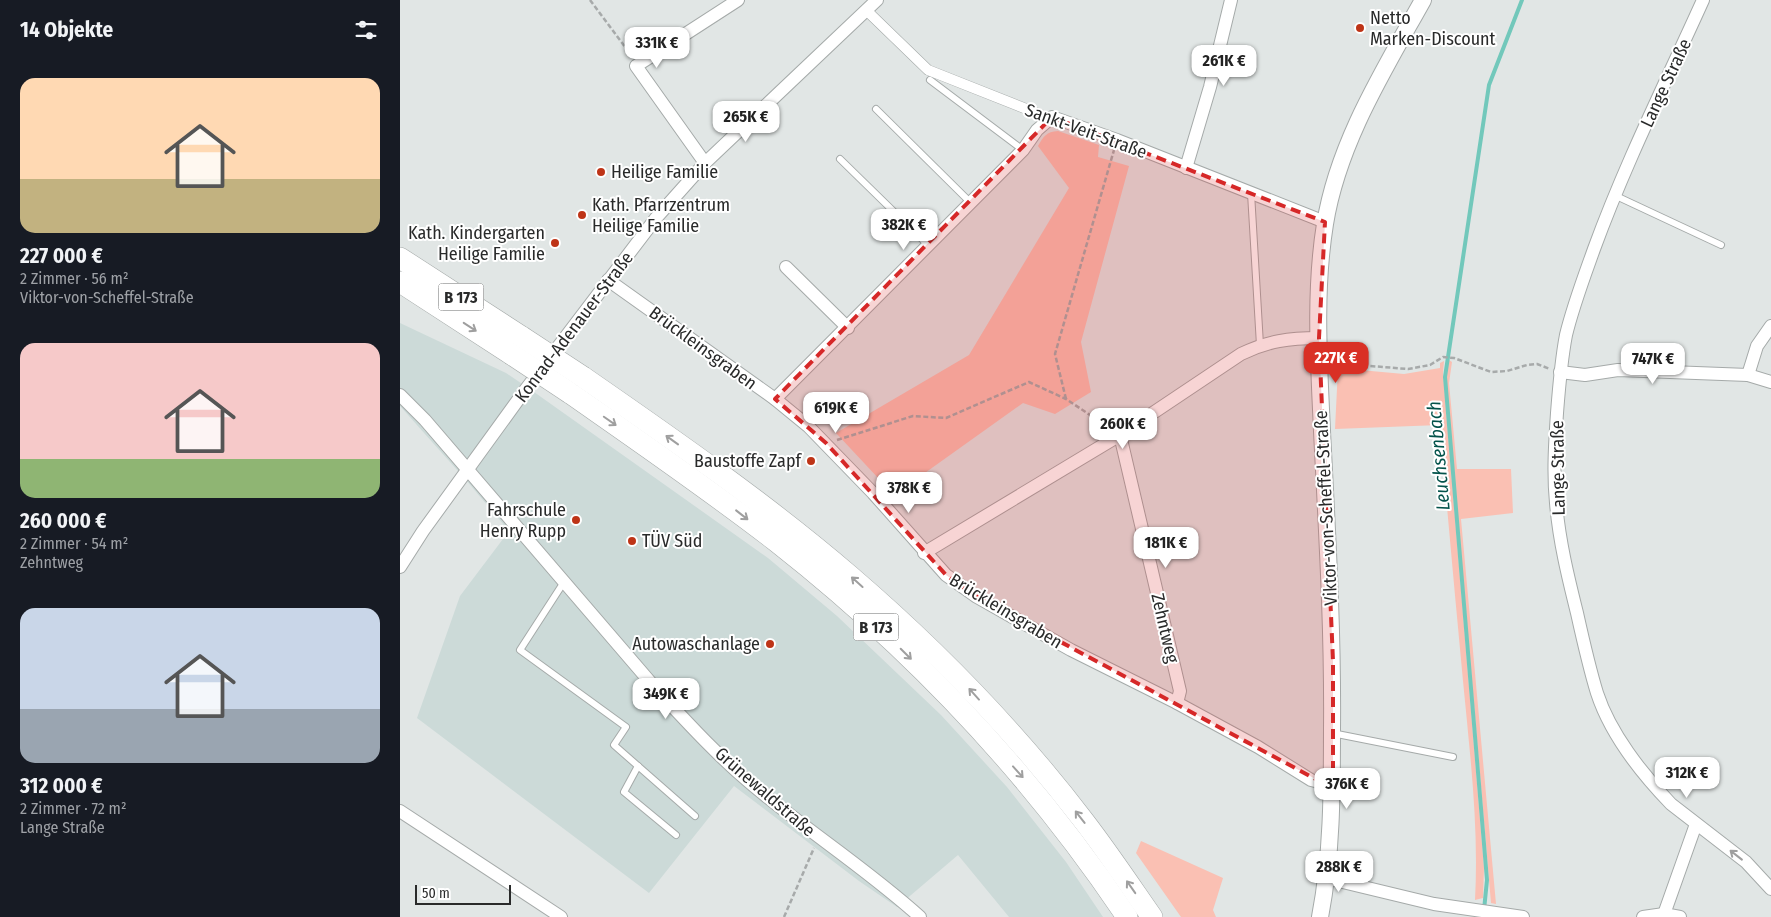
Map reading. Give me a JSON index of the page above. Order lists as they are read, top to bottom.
{
  "streets": {
    "highway": ["B 173"],
    "street": [
      "Lange Straße",
      "Sankt-Veit-Straße",
      "Konrad-Adenauer-Straße",
      "Brückleinsgraben",
      "Viktor-von-Scheffel-Straße",
      "Zehntweg",
      "Grünewaldstraße"
    ]
  },
  "crossings": [
    ["Sankt-Veit-Straße", "Konrad-Adenauer-Straße"],
    ["Sankt-Veit-Straße", "Viktor-von-Scheffel-Straße"],
    ["Konrad-Adenauer-Straße", "Brückleinsgraben"],
    ["Konrad-Adenauer-Straße", "Grünewaldstraße"],
    ["Brückleinsgraben", "Viktor-von-Scheffel-Straße"],
    ["Brückleinsgraben", "Zehntweg"]
  ],
  "water": ["Leuchsenbach"],
  "places": [
    "Netto Marken-Discount",
    "Heilige Familie",
    "Kath. Pfarrzentrum Heilige Familie",
    "Kath. Kindergarten Heilige Familie",
    "Baustoffe Zapf",
    "Fahrschule Henry Rupp",
    "TÜV Süd",
    "Autowaschanlage"
  ],
  "scale_bar": "50 m",
  "page": {
    "heading": "14 Objekte",
    "price": [
      "331K €",
      "261K €",
      "265K €",
      "382K €",
      "227K €",
      "747K €",
      "619K €",
      "260K €",
      "378K €",
      "181K €",
      "349K €",
      "312K €",
      "376K €",
      "288K €"
    ],
    "list": [
      {
        "name": "227 000 €",
        "note": "2 Zimmer · 56 m² · Viktor-von-Scheffel-Straße"
      },
      {
        "name": "260 000 €",
        "note": "2 Zimmer · 54 m² · Zehntweg"
      },
      {
        "name": "312 000 €",
        "note": "2 Zimmer · 72 m² · Lange Straße"
      }
    ],
    "scale": "50 m"
  }
}
